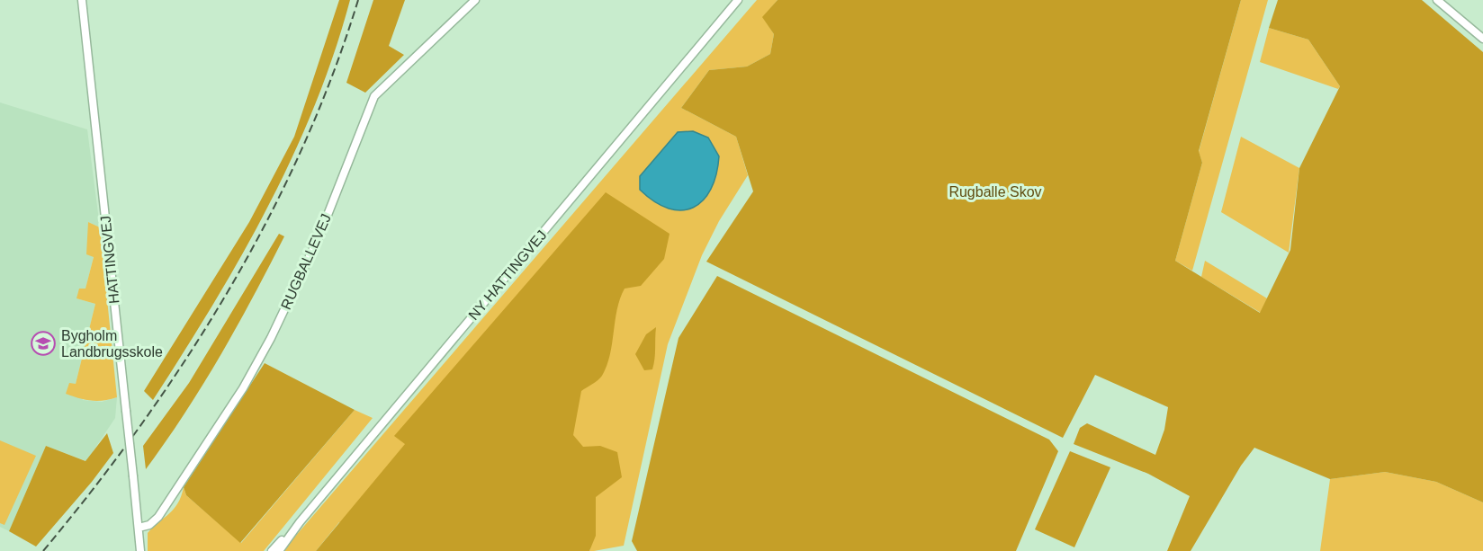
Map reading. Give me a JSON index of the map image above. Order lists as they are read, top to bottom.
{
  "streets": {
    "street": ["HATTINGVEJ", "RUGBALLEVEJ", "NY HATTINGVEJ"]
  },
  "crossings": [
    ["HATTINGVEJ", "RUGBALLEVEJ"]
  ],
  "parks": ["Rugballe Skov"],
  "places": {
    "school or university": ["Bygholm Landbrugsskole"]
  }
}
